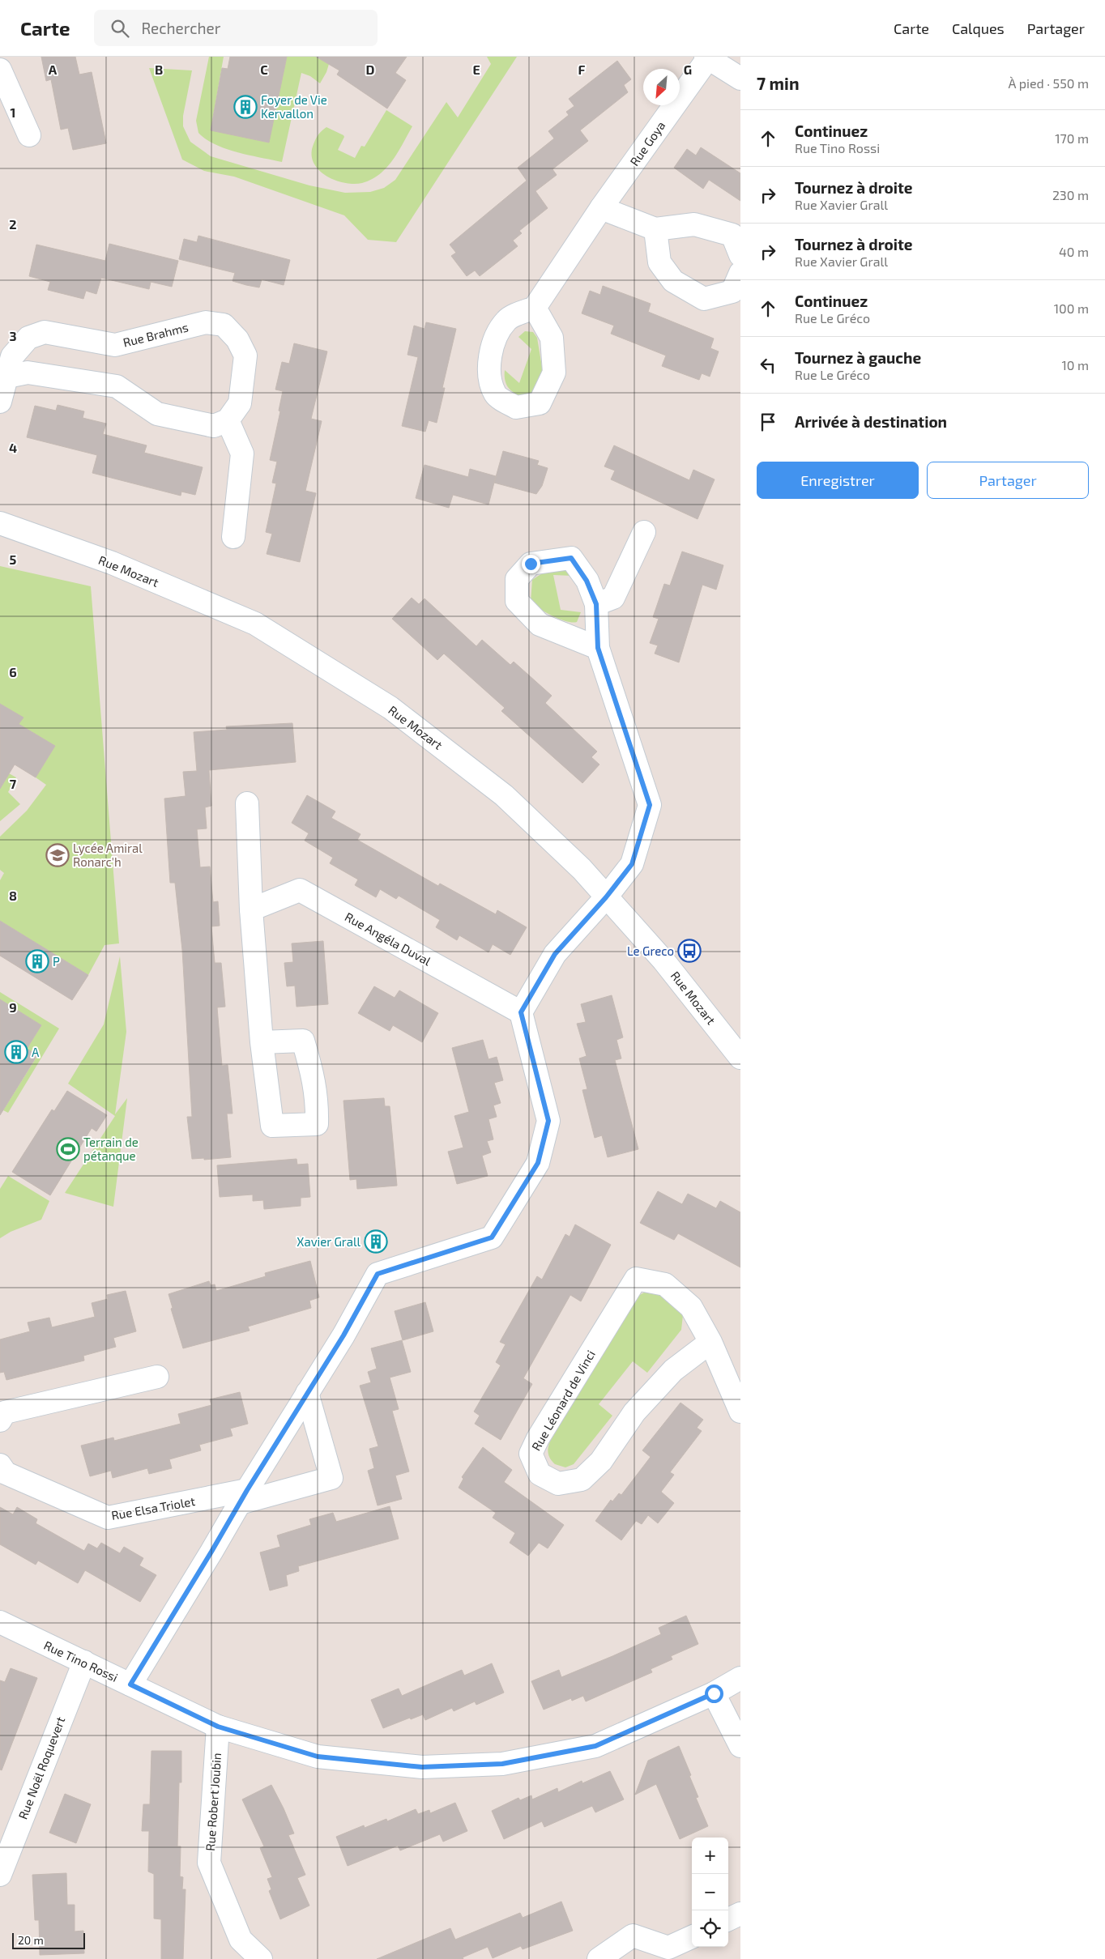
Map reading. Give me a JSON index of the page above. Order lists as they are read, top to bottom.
{
  "streets": {
    "street": [
      "Rue Goya",
      "Rue Brahms",
      "Rue Mozart",
      "Rue Angéla Duval",
      "Rue Léonard de Vinci",
      "Rue Elsa Triolet",
      "Rue Tino Rossi",
      "Rue Noël Roquevert",
      "Rue Robert Joubin"
    ]
  },
  "crossings": [
    ["Rue Tino Rossi", "Rue Noël Roquevert"],
    ["Rue Tino Rossi", "Rue Robert Joubin"]
  ],
  "places": {
    "building": [
      "Foyer de Vie Kervallon",
      "P",
      "A",
      "Xavier Grall"
    ],
    "school or university": ["Lycée Amiral Ronarc'h"],
    "bus stop": ["Le Greco"],
    "sports": ["Terrain de pétanque"]
  },
  "scale_bar": "20 m",
  "north": "bottom left",
  "page": {
    "header": "Carte",
    "search": "Rechercher",
    "nav": ["Carte", "Calques", "Partager"],
    "heading": ["7 min", "À pied · 550 m"],
    "list": [
      ["Continuez", "Rue Tino Rossi", "170 m"],
      ["Tournez à droite", "Rue Xavier Grall", "230 m"],
      ["Tournez à droite", "Rue Xavier Grall", "40 m"],
      ["Continuez", "Rue Le Gréco", "100 m"],
      ["Tournez à gauche", "Rue Le Gréco", "10 m"],
      "Arrivée à destination"
    ],
    "buttons": ["Enregistrer", "Partager"],
    "map_buttons": ["+", "−"],
    "scale": "20 m"
  },
  "grid": {
    "columns": [
      "A",
      "B",
      "C",
      "D",
      "E",
      "F",
      "G"
    ],
    "rows": [
      "1",
      "2",
      "3",
      "4",
      "5",
      "6",
      "7",
      "8",
      "9"
    ]
  }
}
